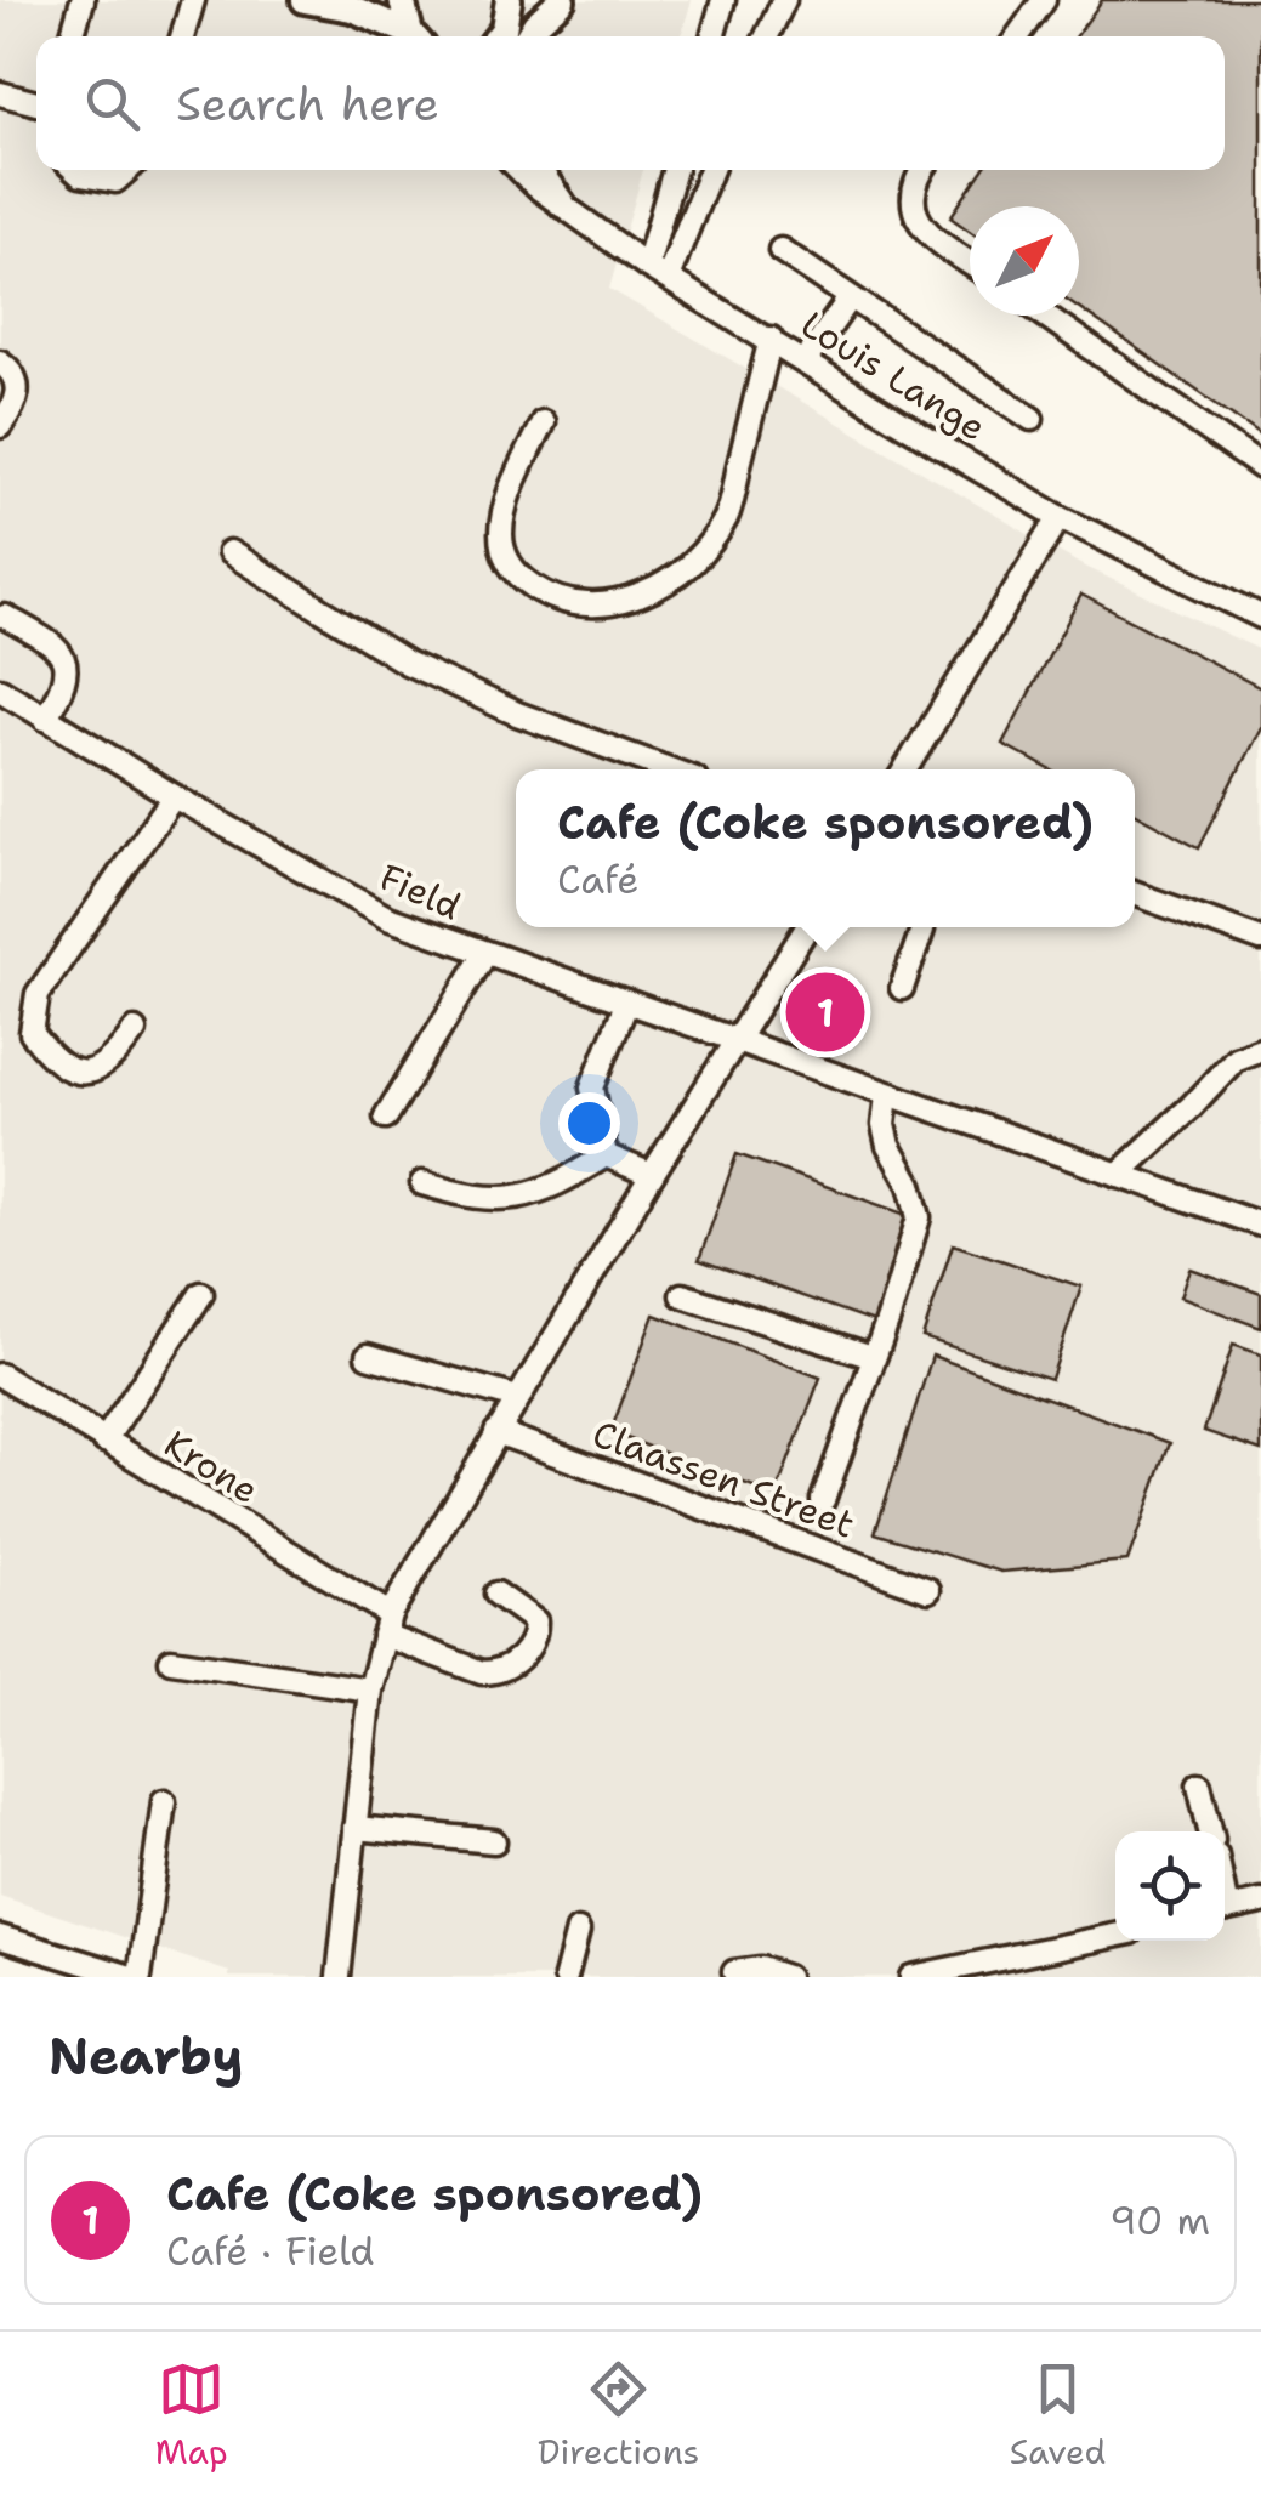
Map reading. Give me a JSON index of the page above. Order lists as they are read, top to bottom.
{
  "streets": {
    "street": [
      "Louis Lange",
      "Field",
      "Krone",
      "Claassen Street"
    ]
  },
  "north": "top right",
  "page": {
    "search": "Search here",
    "popup": ["Cafe (Coke sponsored)", "Café"],
    "pins": "1",
    "heading": "Nearby",
    "list": [
      {
        "mark": "1",
        "name": "Cafe (Coke sponsored)",
        "note": "Café · Field",
        "value": "90 m"
      }
    ],
    "nav": ["Map", "Directions", "Saved"]
  }
}
